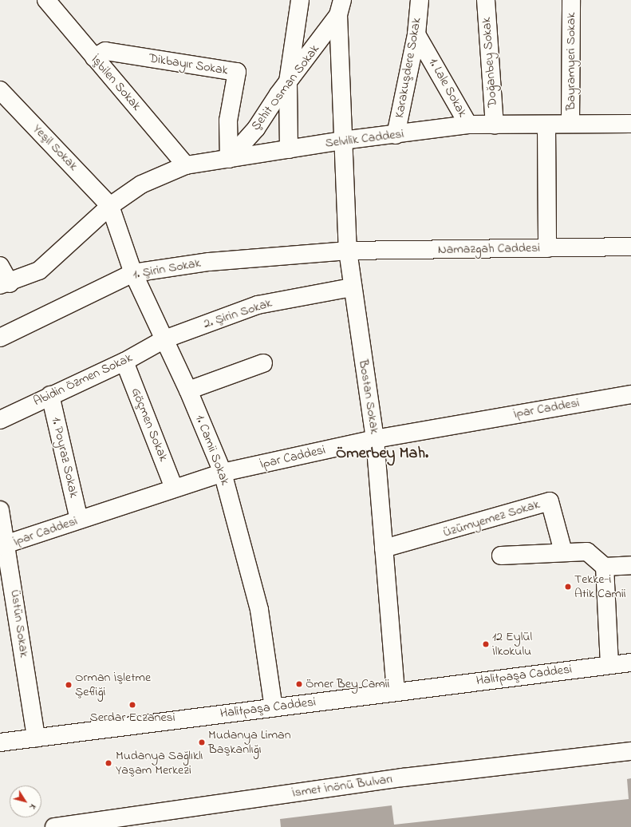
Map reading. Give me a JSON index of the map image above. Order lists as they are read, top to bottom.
{
  "streets": {
    "street": [
      "Bayramyeri Sokak",
      "Doğanbey Sokak",
      "Dikbayır Sokak",
      "Karakuşdere Sokak",
      "İşbilen Sokak",
      "Şehit Osman Sokak",
      "1. Lale Sokak",
      "Selvilik Caddesi",
      "Yeşil Sokak",
      "Namazgah Caddesi",
      "1. Şirin Sokak",
      "2. Şirin Sokak",
      "Abidin Özmen Sokak",
      "Bostan Sokak",
      "İpar Caddesi",
      "Göçmen Sokak",
      "1. Camii Sokak",
      "1. Poyraz Sokak",
      "Üzümyemez Sokak",
      "Üstün Sokak",
      "Halitpaşa Caddesi",
      "İsmet İnönü Bulvarı"
    ]
  },
  "crossings": [
    ["Bayramyeri Sokak", "Selvilik Caddesi"],
    ["Doğanbey Sokak", "Selvilik Caddesi"],
    ["Dikbayır Sokak", "İşbilen Sokak"],
    ["Dikbayır Sokak", "Şehit Osman Sokak"],
    ["Dikbayır Sokak", "Selvilik Caddesi"],
    ["Karakuşdere Sokak", "1. Lale Sokak"],
    ["Karakuşdere Sokak", "Selvilik Caddesi"],
    ["İşbilen Sokak", "Selvilik Caddesi"],
    ["Şehit Osman Sokak", "Selvilik Caddesi"],
    ["Şehit Osman Sokak", "Bostan Sokak"],
    ["1. Lale Sokak", "Selvilik Caddesi"],
    ["Selvilik Caddesi", "Yeşil Sokak"],
    ["Selvilik Caddesi", "Bostan Sokak"],
    ["Selvilik Caddesi", "1. Camii Sokak"],
    ["Yeşil Sokak", "1. Camii Sokak"],
    ["Namazgah Caddesi", "1. Şirin Sokak"],
    ["Namazgah Caddesi", "Bostan Sokak"],
    ["1. Şirin Sokak", "Bostan Sokak"],
    ["1. Şirin Sokak", "1. Camii Sokak"],
    ["2. Şirin Sokak", "Abidin Özmen Sokak"],
    ["2. Şirin Sokak", "Bostan Sokak"],
    ["2. Şirin Sokak", "1. Camii Sokak"],
    ["Abidin Özmen Sokak", "Göçmen Sokak"],
    ["Abidin Özmen Sokak", "1. Camii Sokak"],
    ["Abidin Özmen Sokak", "1. Poyraz Sokak"],
    ["Bostan Sokak", "İpar Caddesi"],
    ["Bostan Sokak", "Üzümyemez Sokak"],
    ["Bostan Sokak", "Halitpaşa Caddesi"],
    ["İpar Caddesi", "Göçmen Sokak"],
    ["İpar Caddesi", "1. Camii Sokak"],
    ["İpar Caddesi", "1. Poyraz Sokak"],
    ["İpar Caddesi", "Üstün Sokak"],
    ["1. Camii Sokak", "Halitpaşa Caddesi"],
    ["Üstün Sokak", "Halitpaşa Caddesi"]
  ],
  "districts": ["Ömerbey Mah."],
  "places": [
    "Tekke-i Atik Camii",
    "12 Eylül İlkokulu",
    "Ömer Bey Camii",
    "Orman İşletme Şefliği",
    "Serdar Eczanesi",
    "Mudanya Liman Başkanlığı",
    "Mudanya Sağlıklı Yaşam Merkezi"
  ],
  "north": "bottom right"
}
